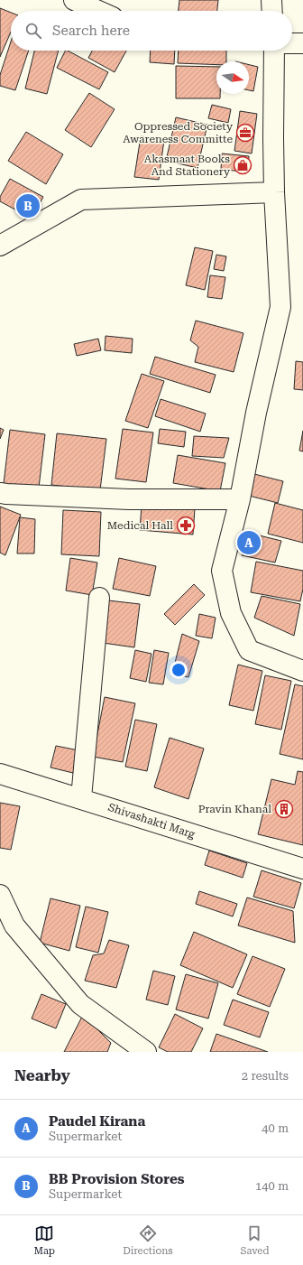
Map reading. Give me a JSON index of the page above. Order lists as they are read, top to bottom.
{
  "streets": {
    "street": ["Shivashakti Marg"]
  },
  "places": {
    "office": ["Oppressed Society Awareness Committe"],
    "shop": ["Akasmaat Books And Stationery"],
    "pharmacy": ["Medical Hall"],
    "building": ["Pravin Khanal"]
  },
  "north": "right",
  "page": {
    "search": "Search here",
    "pins": ["B", "A"],
    "heading": ["Nearby", "2 results"],
    "list": [
      {
        "mark": "A",
        "name": "Paudel Kirana",
        "note": "Supermarket",
        "value": "40 m"
      },
      {
        "mark": "B",
        "name": "BB Provision Stores",
        "note": "Supermarket",
        "value": "140 m"
      }
    ],
    "nav": ["Map", "Directions", "Saved"]
  }
}
